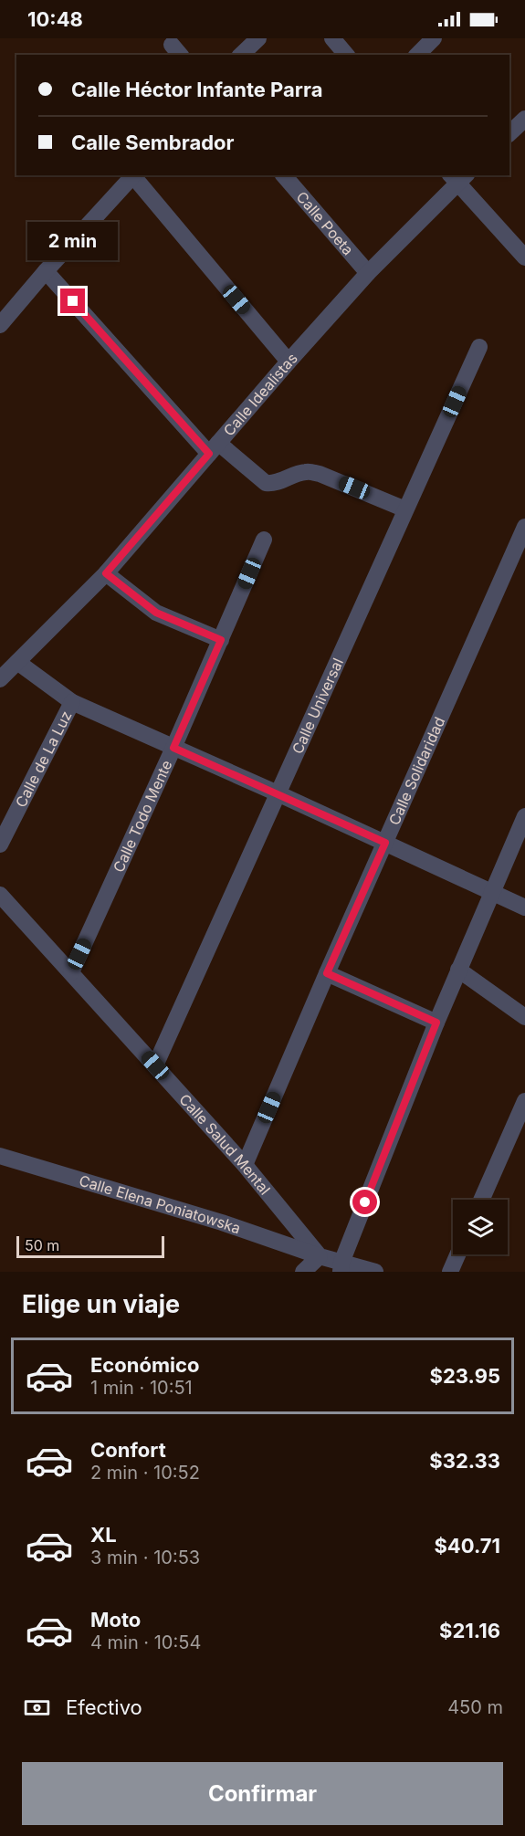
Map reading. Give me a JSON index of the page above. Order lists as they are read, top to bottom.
{
  "streets": {
    "street": [
      "Calle Poeta",
      "Calle Idealistas",
      "Calle Universal",
      "Calle de La Luz",
      "Calle Solidaridad",
      "Calle Todo Mente",
      "Calle Salud Mental",
      "Calle Elena Poniatowska"
    ]
  },
  "crossings": [
    ["Calle Poeta", "Calle Idealistas"],
    ["Calle Universal", "Calle Salud Mental"],
    ["Calle Solidaridad", "Calle Salud Mental"],
    ["Calle Todo Mente", "Calle Salud Mental"],
    ["Calle Salud Mental", "Calle Elena Poniatowska"]
  ],
  "scale_bar": "50 m",
  "page": {
    "status": "10:48",
    "banner": ["Calle Héctor Infante Parra", "Calle Sembrador"],
    "bubble": "2 min",
    "scale": "50 m",
    "heading": "Elige un viaje",
    "list": [
      {
        "name": "Económico",
        "note": "1 min · 10:51",
        "value": "$23.95"
      },
      {
        "name": "Confort",
        "note": "2 min · 10:52",
        "value": "$32.33"
      },
      {
        "name": "XL",
        "note": "3 min · 10:53",
        "value": "$40.71"
      },
      {
        "name": "Moto",
        "note": "4 min · 10:54",
        "value": "$21.16"
      }
    ],
    "pay": ["Efectivo", "450 m"],
    "buttons": "Confirmar"
  }
}
